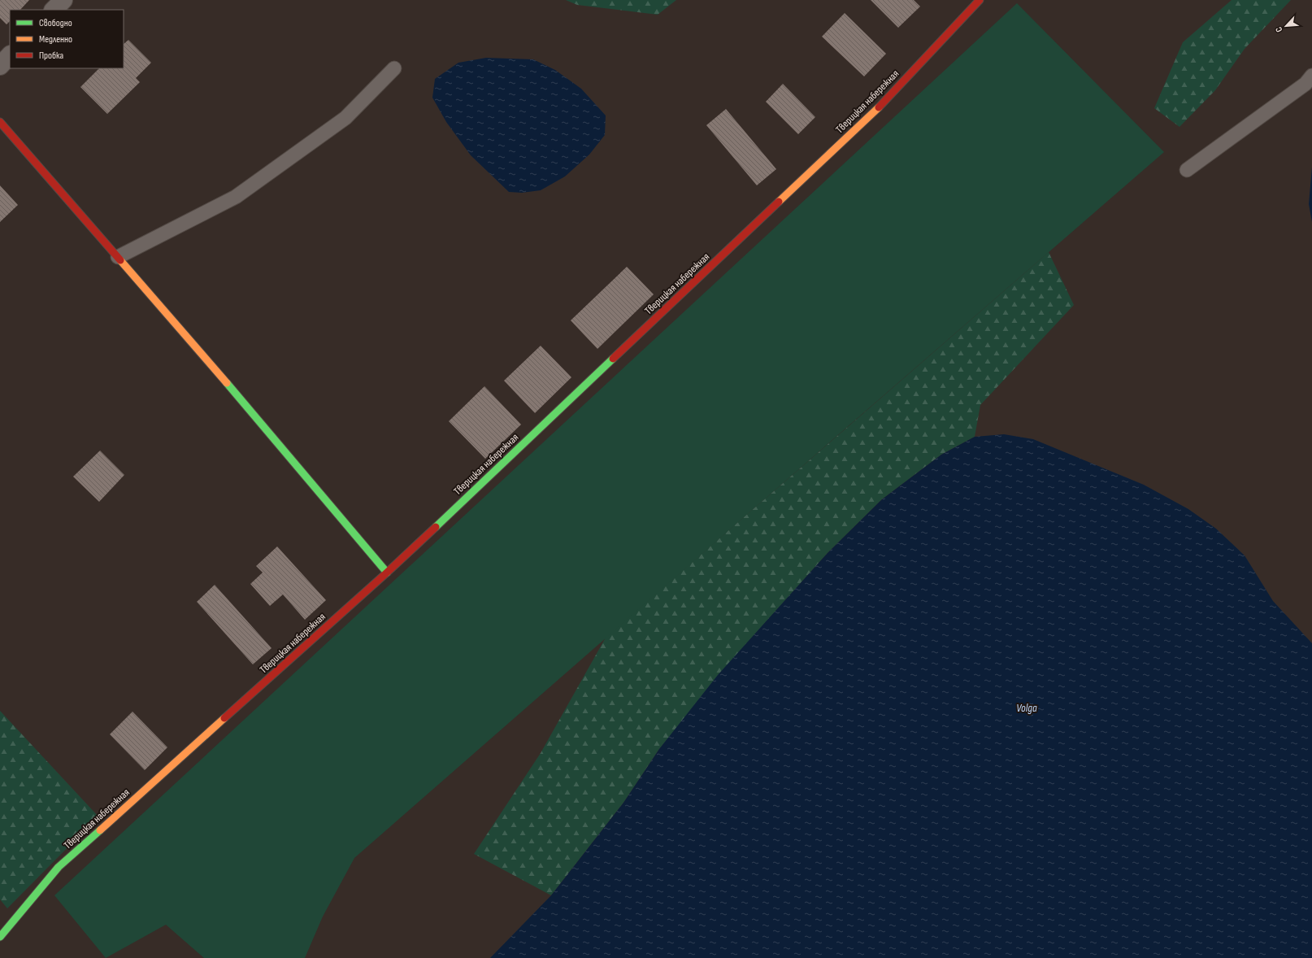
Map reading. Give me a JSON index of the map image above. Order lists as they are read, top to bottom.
{
  "streets": {
    "street": ["Тверицкая набережная"]
  },
  "water": ["Volga"],
  "legend": ["Свободно", "Медленно", "Пробка"],
  "north": "bottom left"
}
